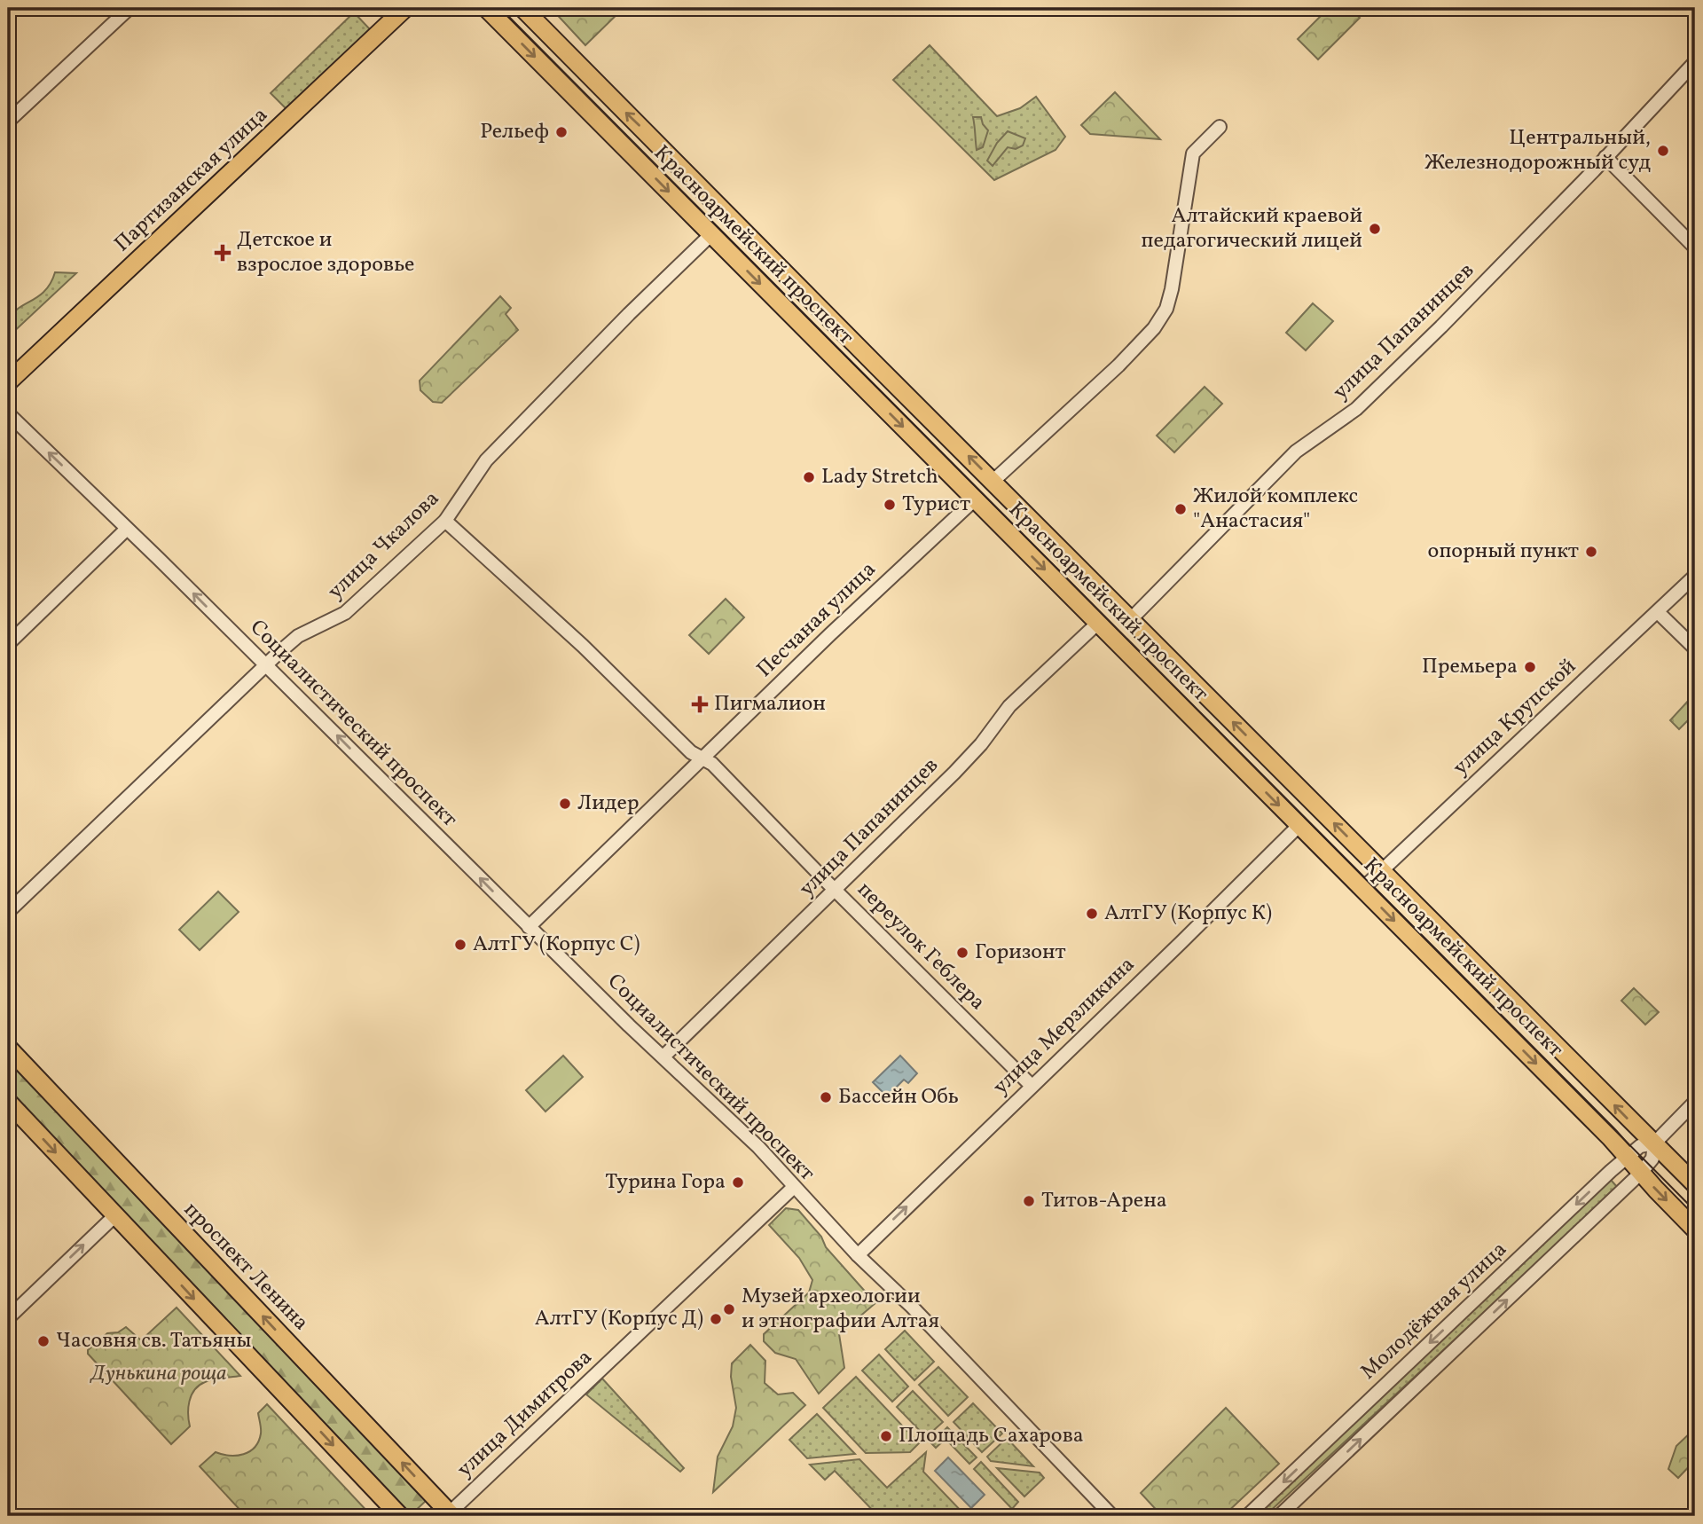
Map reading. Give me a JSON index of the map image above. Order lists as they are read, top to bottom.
{
  "streets": {
    "main road": ["Партизанская улица", "Красноармейский проспект", "проспект Ленина"],
    "street": [
      "улица Папанинцев",
      "улица Чкалова",
      "Песчаная улица",
      "улица Крупской",
      "Социалистический проспект",
      "переулок Геблера",
      "улица Мерзликина",
      "Молодёжная улица",
      "улица Димитрова"
    ]
  },
  "crossings": [
    ["Красноармейский проспект", "улица Папанинцев"],
    ["Красноармейский проспект", "улица Чкалова"],
    ["Красноармейский проспект", "Песчаная улица"],
    ["Красноармейский проспект", "улица Крупской"],
    ["Красноармейский проспект", "улица Мерзликина"],
    ["Красноармейский проспект", "Молодёжная улица"],
    ["улица Папанинцев", "Социалистический проспект"],
    ["улица Папанинцев", "переулок Геблера"],
    ["улица Чкалова", "Социалистический проспект"],
    ["улица Чкалова", "переулок Геблера"],
    ["Песчаная улица", "Социалистический проспект"],
    ["Песчаная улица", "переулок Геблера"],
    ["Социалистический проспект", "улица Мерзликина"],
    ["Социалистический проспект", "улица Димитрова"],
    ["переулок Геблера", "улица Мерзликина"],
    ["проспект Ленина", "улица Димитрова"]
  ],
  "one_way": ["Социалистический проспект", "улица Мерзликина"],
  "parks": ["Дунькина роща"],
  "places": {
    "other": [
      "Рельеф",
      "Центральный, Железнодорожный суд",
      "Алтайский краевой педагогический лицей",
      "Lady Stretch",
      "Турист",
      "Жилой комплекс \"Анастасия\"",
      "опорный пункт",
      "Премьера",
      "Лидер",
      "АлтГУ (Корпус К)",
      "АлтГУ (Корпус С)",
      "Горизонт",
      "Бассейн Обь",
      "Турина Гора",
      "Титов-Арена",
      "Музей археологии и этнографии Алтая",
      "АлтГУ (Корпус Д)",
      "Часовня св. Татьяны",
      "Площадь Сахарова"
    ],
    "health": ["Детское и взрослое здоровье", "Пигмалион"]
  }
}
